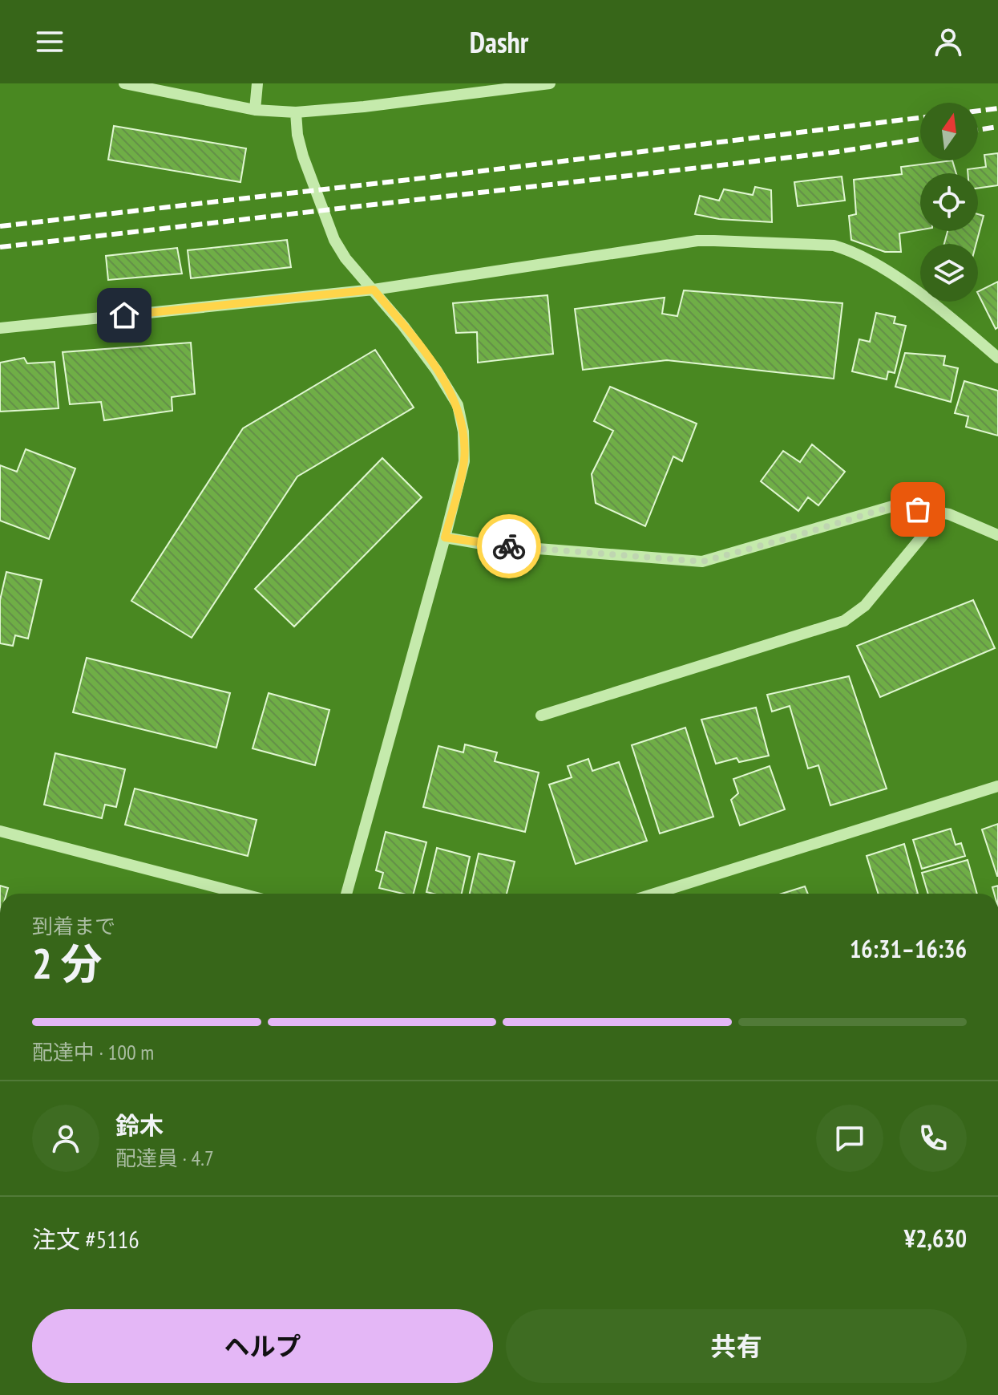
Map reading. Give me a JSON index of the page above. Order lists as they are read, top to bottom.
{
  "north": "top",
  "page": {
    "header": "Dashr",
    "heading": ["2 分", "到着まで", "16:31–16:36"],
    "panel": [
      "鈴木",
      "配達員 · 4.7",
      "注文 #5116",
      "¥2,630"
    ],
    "bar": "配達中 · 100 m",
    "buttons": ["ヘルプ", "共有"]
  }
}
